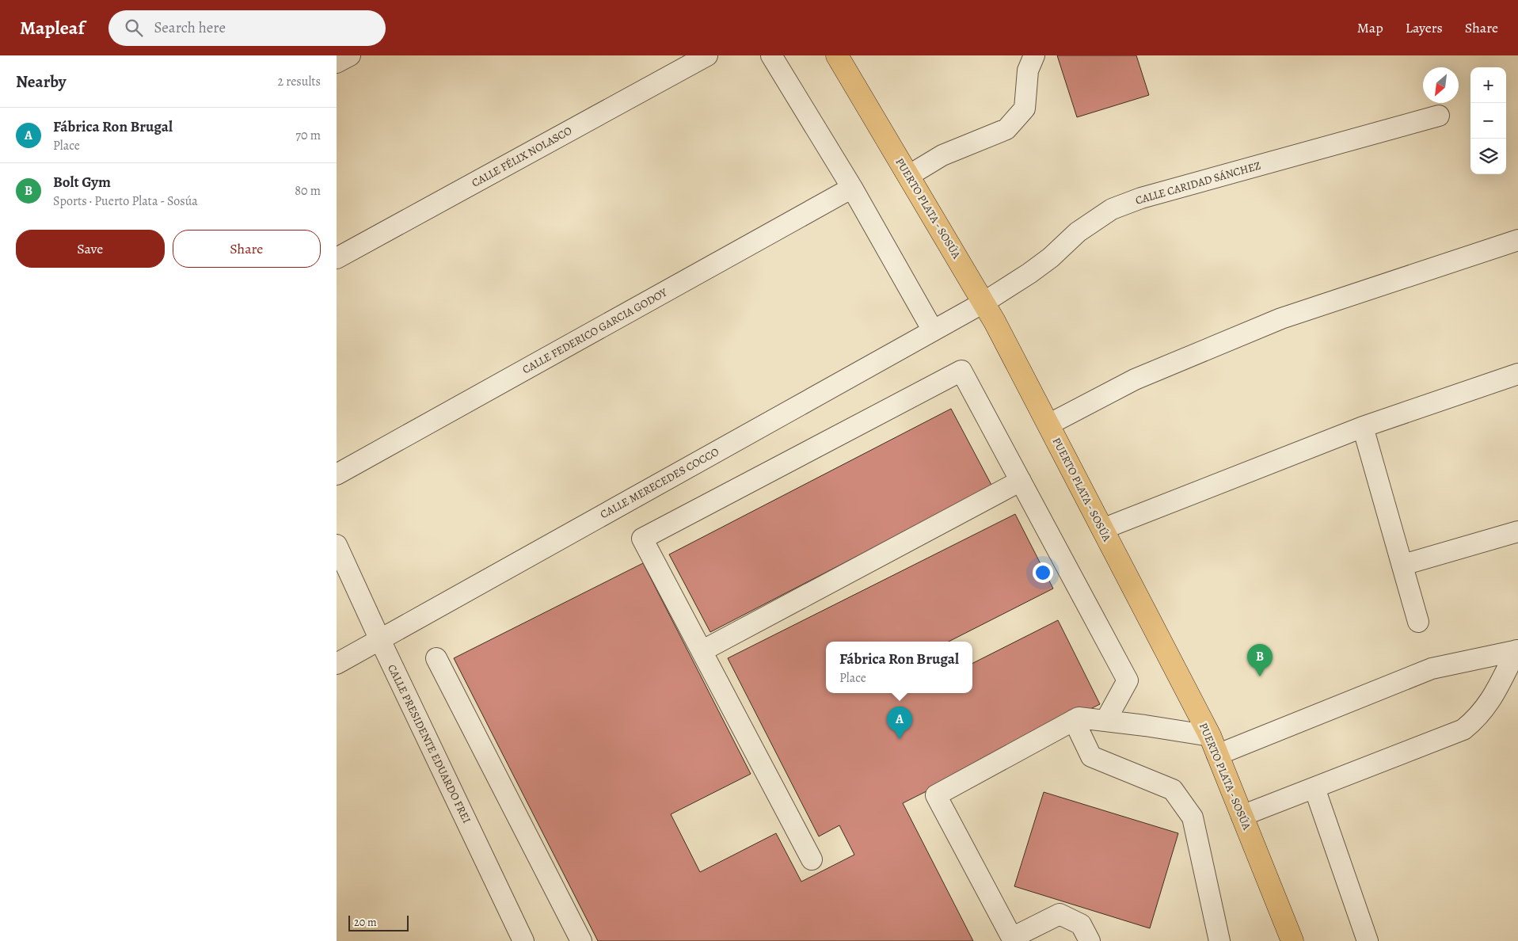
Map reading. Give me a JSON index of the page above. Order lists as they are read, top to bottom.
{
  "streets": {
    "main road": ["PUERTO PLATA - SOSÚA"],
    "street": [
      "CALLE FÉLIX NOLASCO",
      "CALLE CARIDAD SÁNCHEZ",
      "CALLE FEDERICO GARCIA GODOY",
      "CALLE MERECEDES COCCO",
      "CALLE PRESIDENTE EDUARDO FREI"
    ]
  },
  "crossings": [
    ["CALLE CARIDAD SÁNCHEZ", "PUERTO PLATA - SOSÚA"],
    ["CALLE CARIDAD SÁNCHEZ", "CALLE MERECEDES COCCO"],
    ["PUERTO PLATA - SOSÚA", "CALLE MERECEDES COCCO"],
    ["CALLE MERECEDES COCCO", "CALLE PRESIDENTE EDUARDO FREI"]
  ],
  "scale_bar": "20 m",
  "north": "bottom left",
  "page": {
    "header": "Mapleaf",
    "search": "Search here",
    "nav": ["Map", "Layers", "Share"],
    "heading": ["Nearby", "2 results"],
    "map_buttons": ["+", "−"],
    "list": [
      {
        "mark": "A",
        "name": "Fábrica Ron Brugal",
        "note": "Place",
        "value": "70 m"
      },
      {
        "mark": "B",
        "name": "Bolt Gym",
        "note": "Sports · Puerto Plata - Sosúa",
        "value": "80 m"
      }
    ],
    "buttons": ["Save", "Share"],
    "popup": ["Fábrica Ron Brugal", "Place"],
    "pins": ["B", "A"],
    "scale": "20 m"
  }
}
